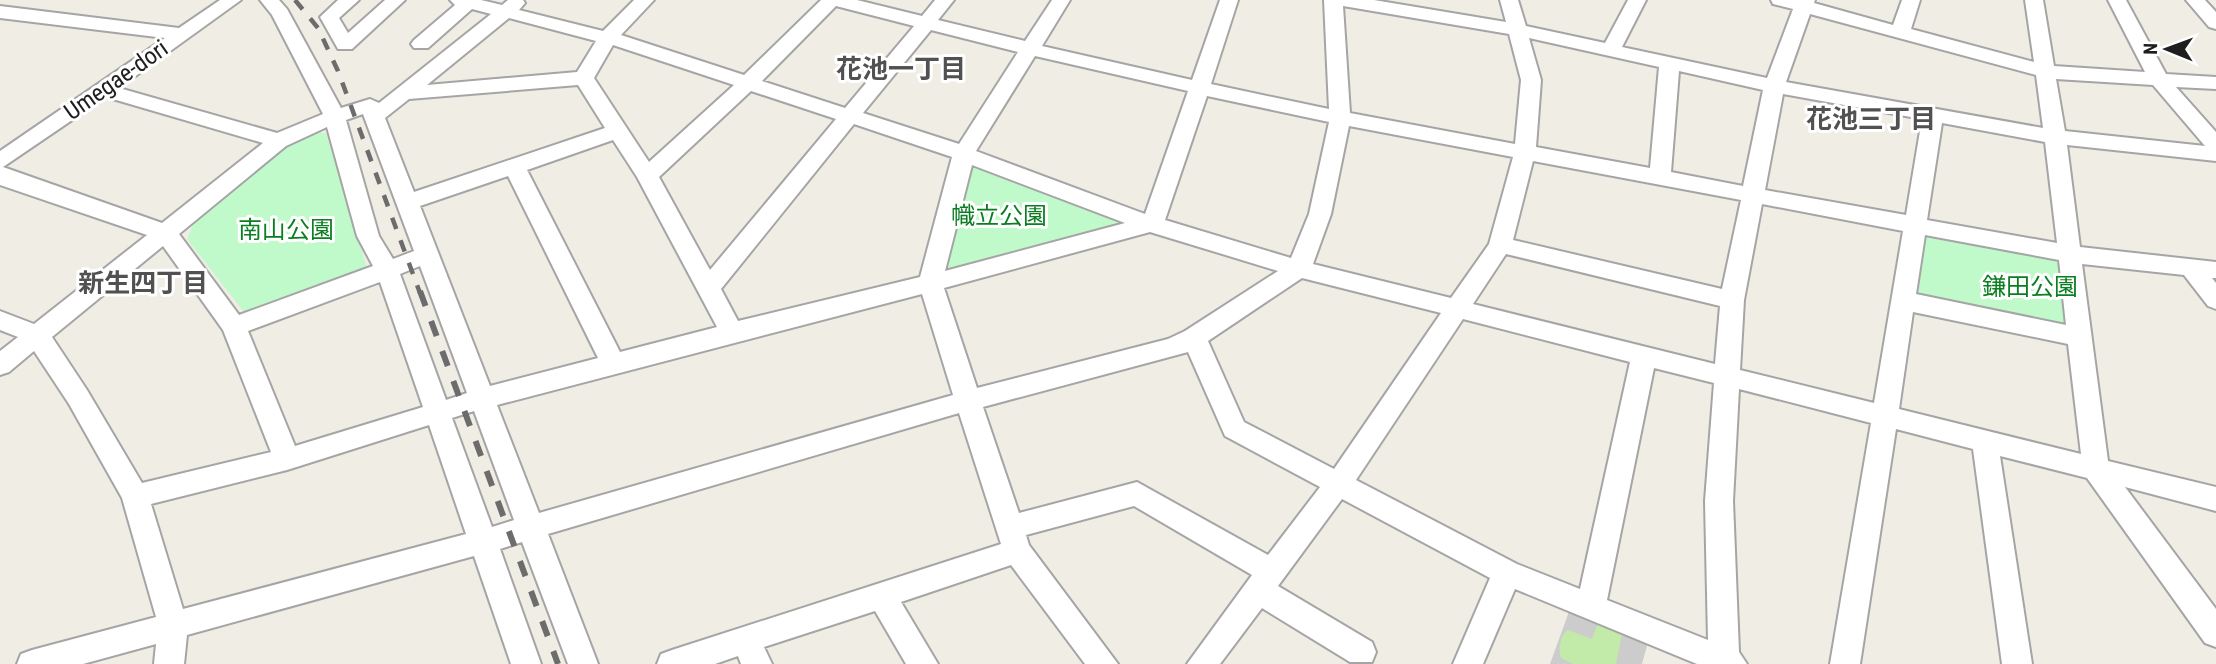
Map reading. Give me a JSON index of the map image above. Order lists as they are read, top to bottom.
{
  "streets": {
    "street": ["Umegae-dori"]
  },
  "districts": ["花池一丁目", "花池三丁目", "新生四丁目"],
  "parks": ["幟立公園", "南山公園", "鎌田公園"],
  "north": "left"
}
